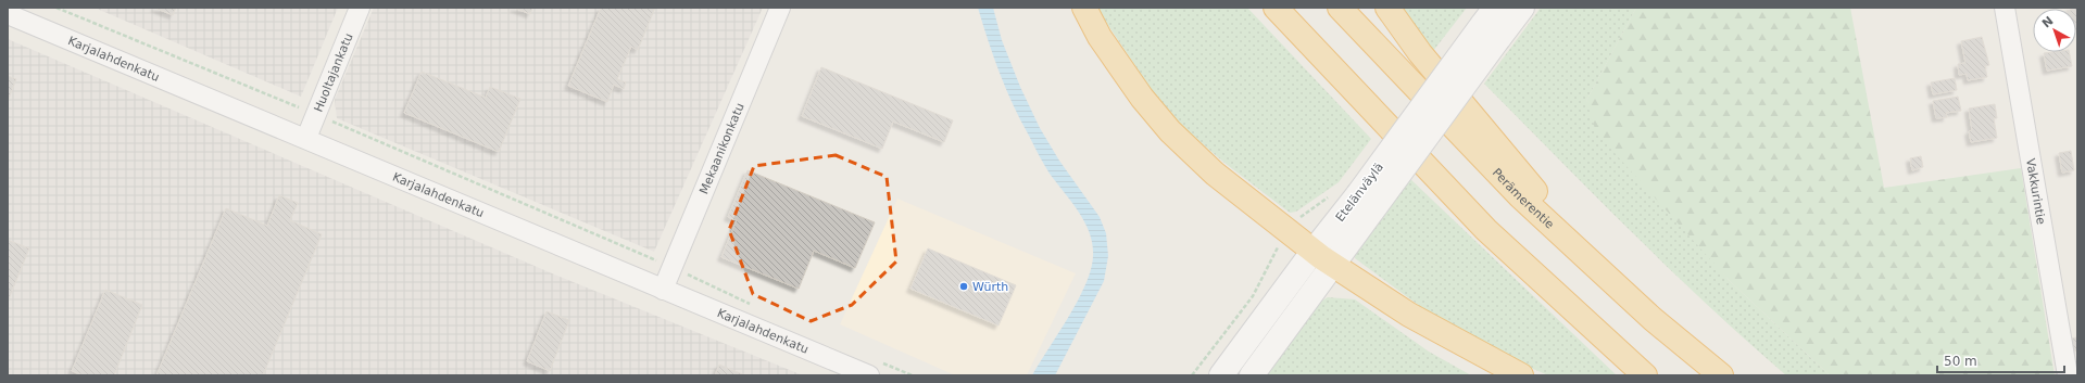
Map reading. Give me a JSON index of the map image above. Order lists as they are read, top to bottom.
{
  "streets": {
    "highway": ["Perämerentie"],
    "main road": ["Etelänväylä"],
    "street": [
      "Karjalahdenkatu",
      "Huoltajankatu",
      "Mekaanikonkatu",
      "Vakkurintie"
    ]
  },
  "crossings": [
    ["Karjalahdenkatu", "Huoltajankatu"],
    ["Karjalahdenkatu", "Mekaanikonkatu"]
  ],
  "places": ["Würth"],
  "scale_bar": "50 m",
  "north": "top left"
}
